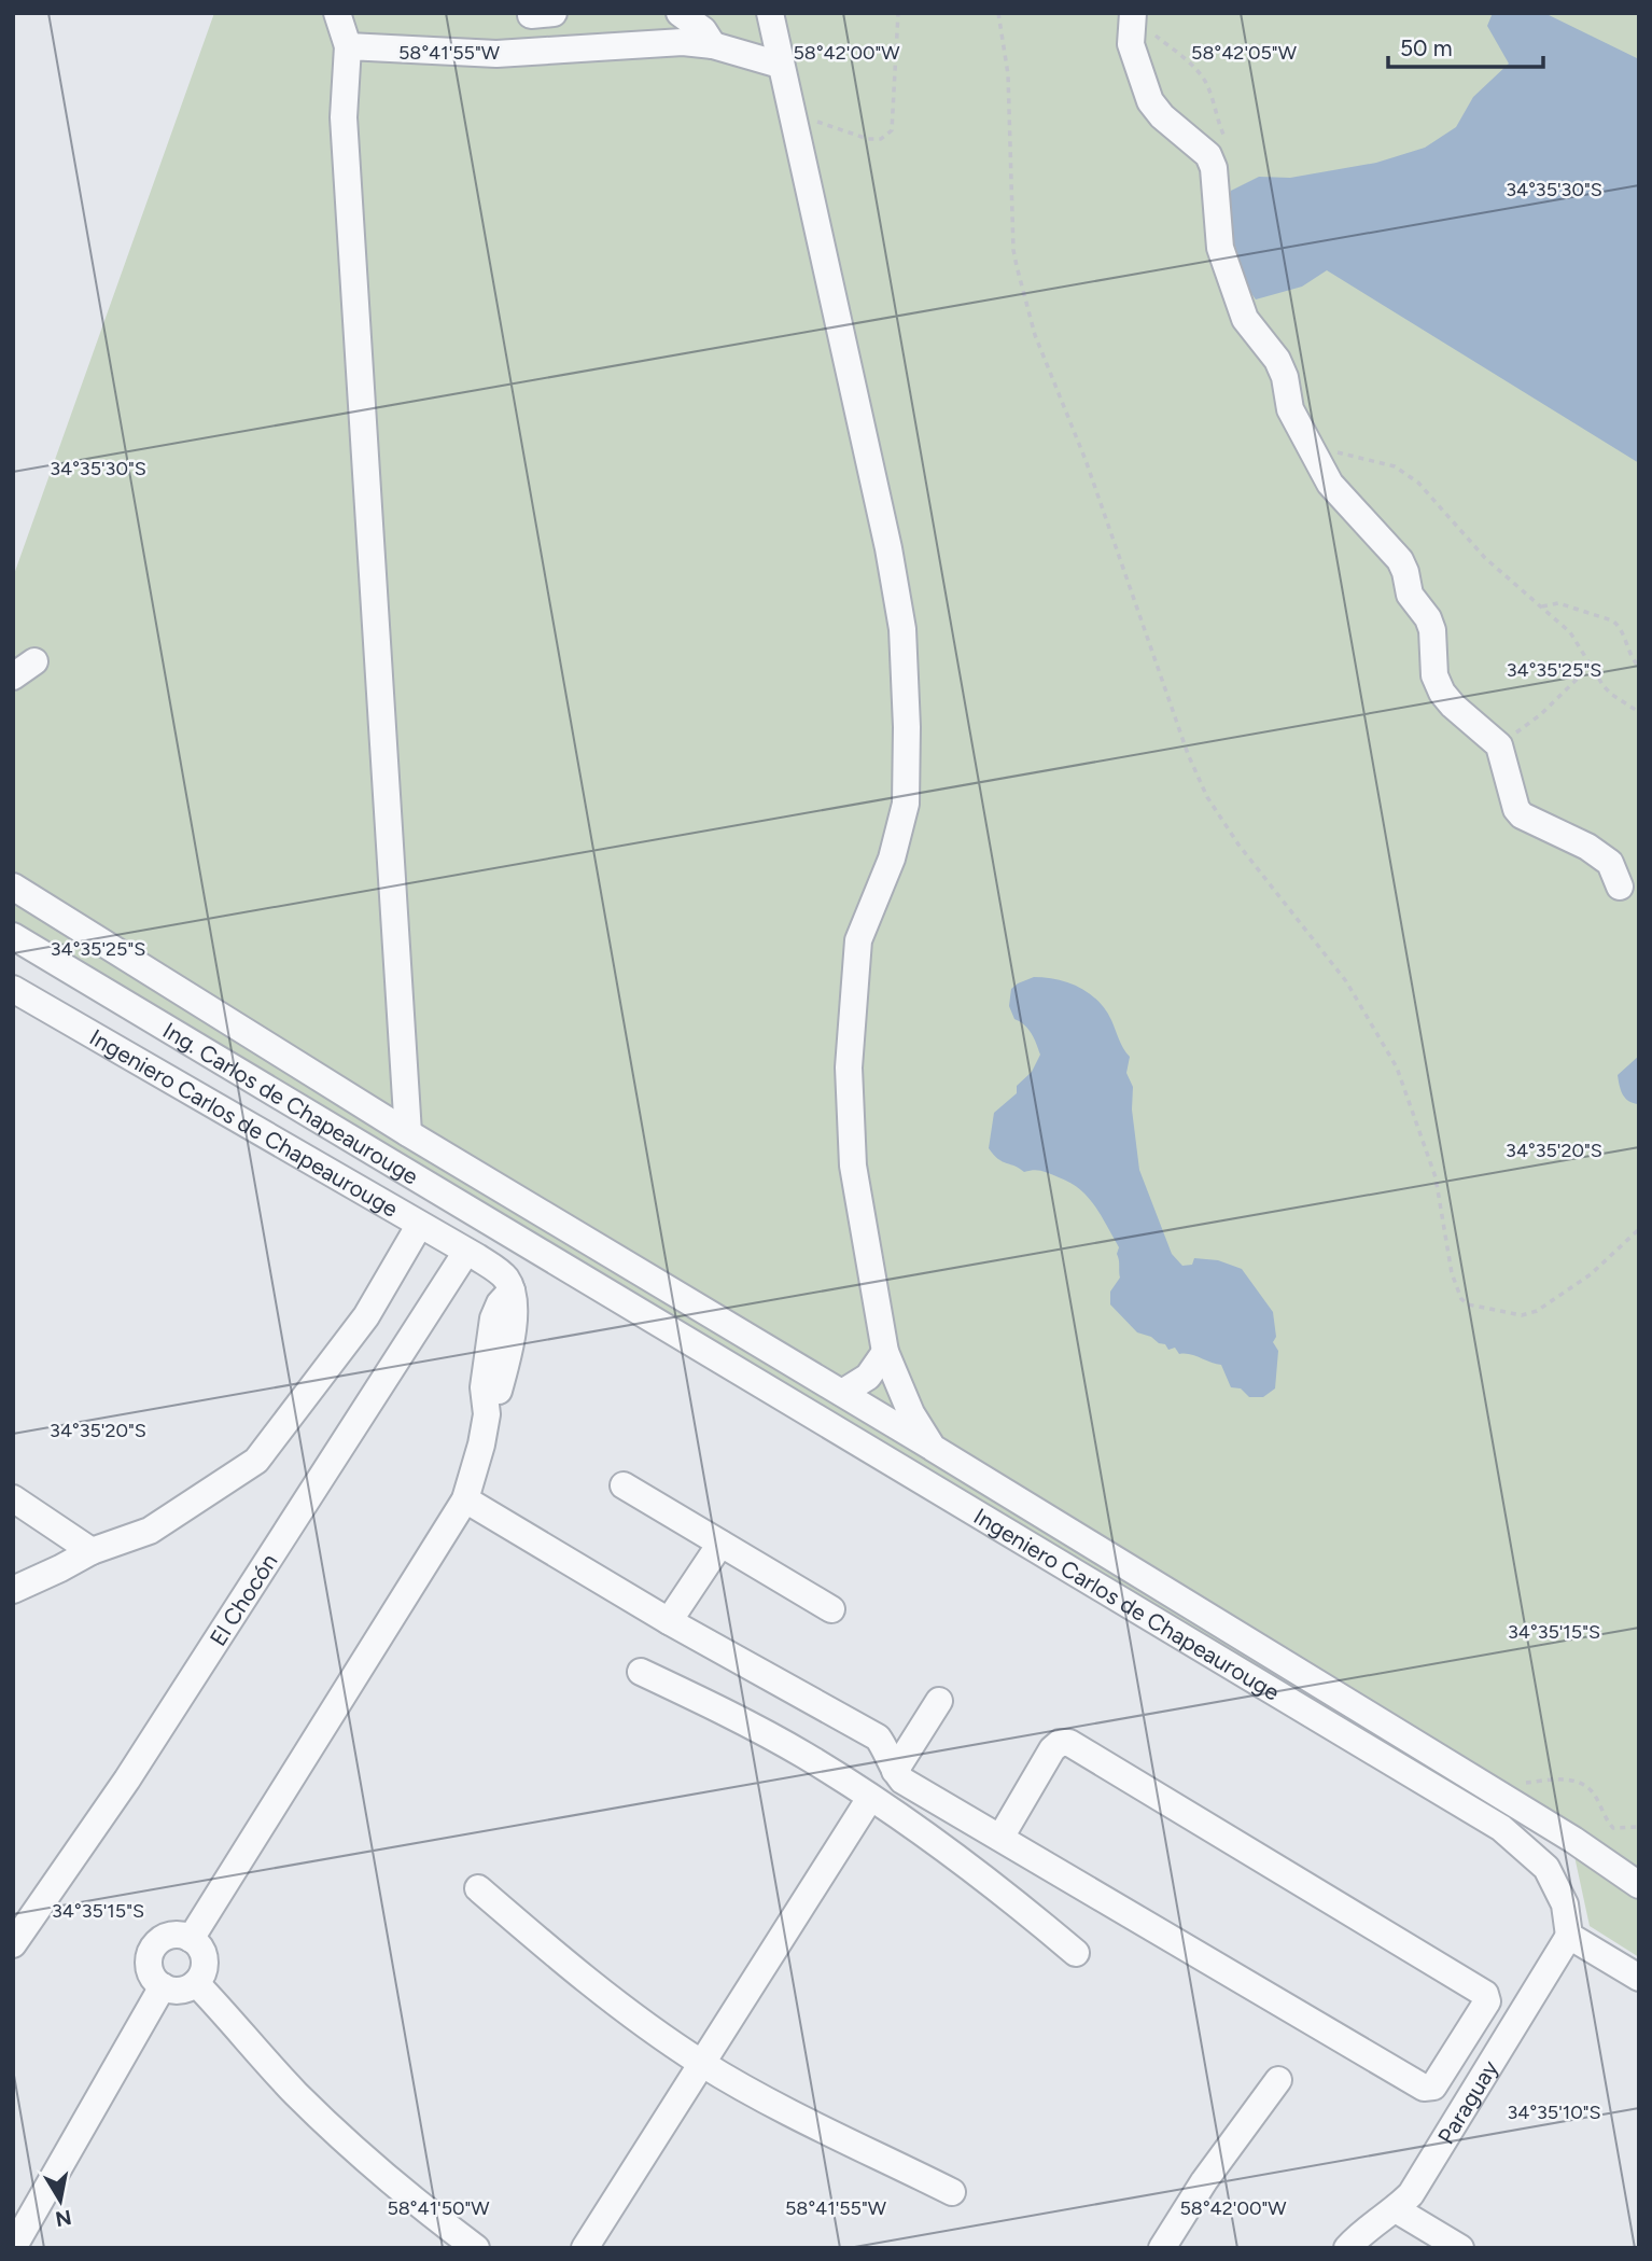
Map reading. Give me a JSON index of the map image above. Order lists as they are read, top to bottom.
{
  "streets": {
    "street": [
      "Ing. Carlos de Chapeaurouge",
      "Ingeniero Carlos de Chapeaurouge",
      "El Chocón",
      "Paraguay"
    ]
  },
  "crossings": [
    ["Ing. Carlos de Chapeaurouge", "Ingeniero Carlos de Chapeaurouge"],
    ["Ingeniero Carlos de Chapeaurouge", "El Chocón"],
    ["Ingeniero Carlos de Chapeaurouge", "Paraguay"]
  ],
  "scale_bar": "50 m",
  "north": "bottom",
  "coordinates": [
    "58°41'55\"W",
    "58°42'00\"W",
    "58°42'05\"W",
    "34°35'30\"S",
    "34°35'25\"S",
    "34°35'20\"S",
    "34°35'15\"S",
    "34°35'10\"S",
    "58°41'50\"W"
  ]
}
